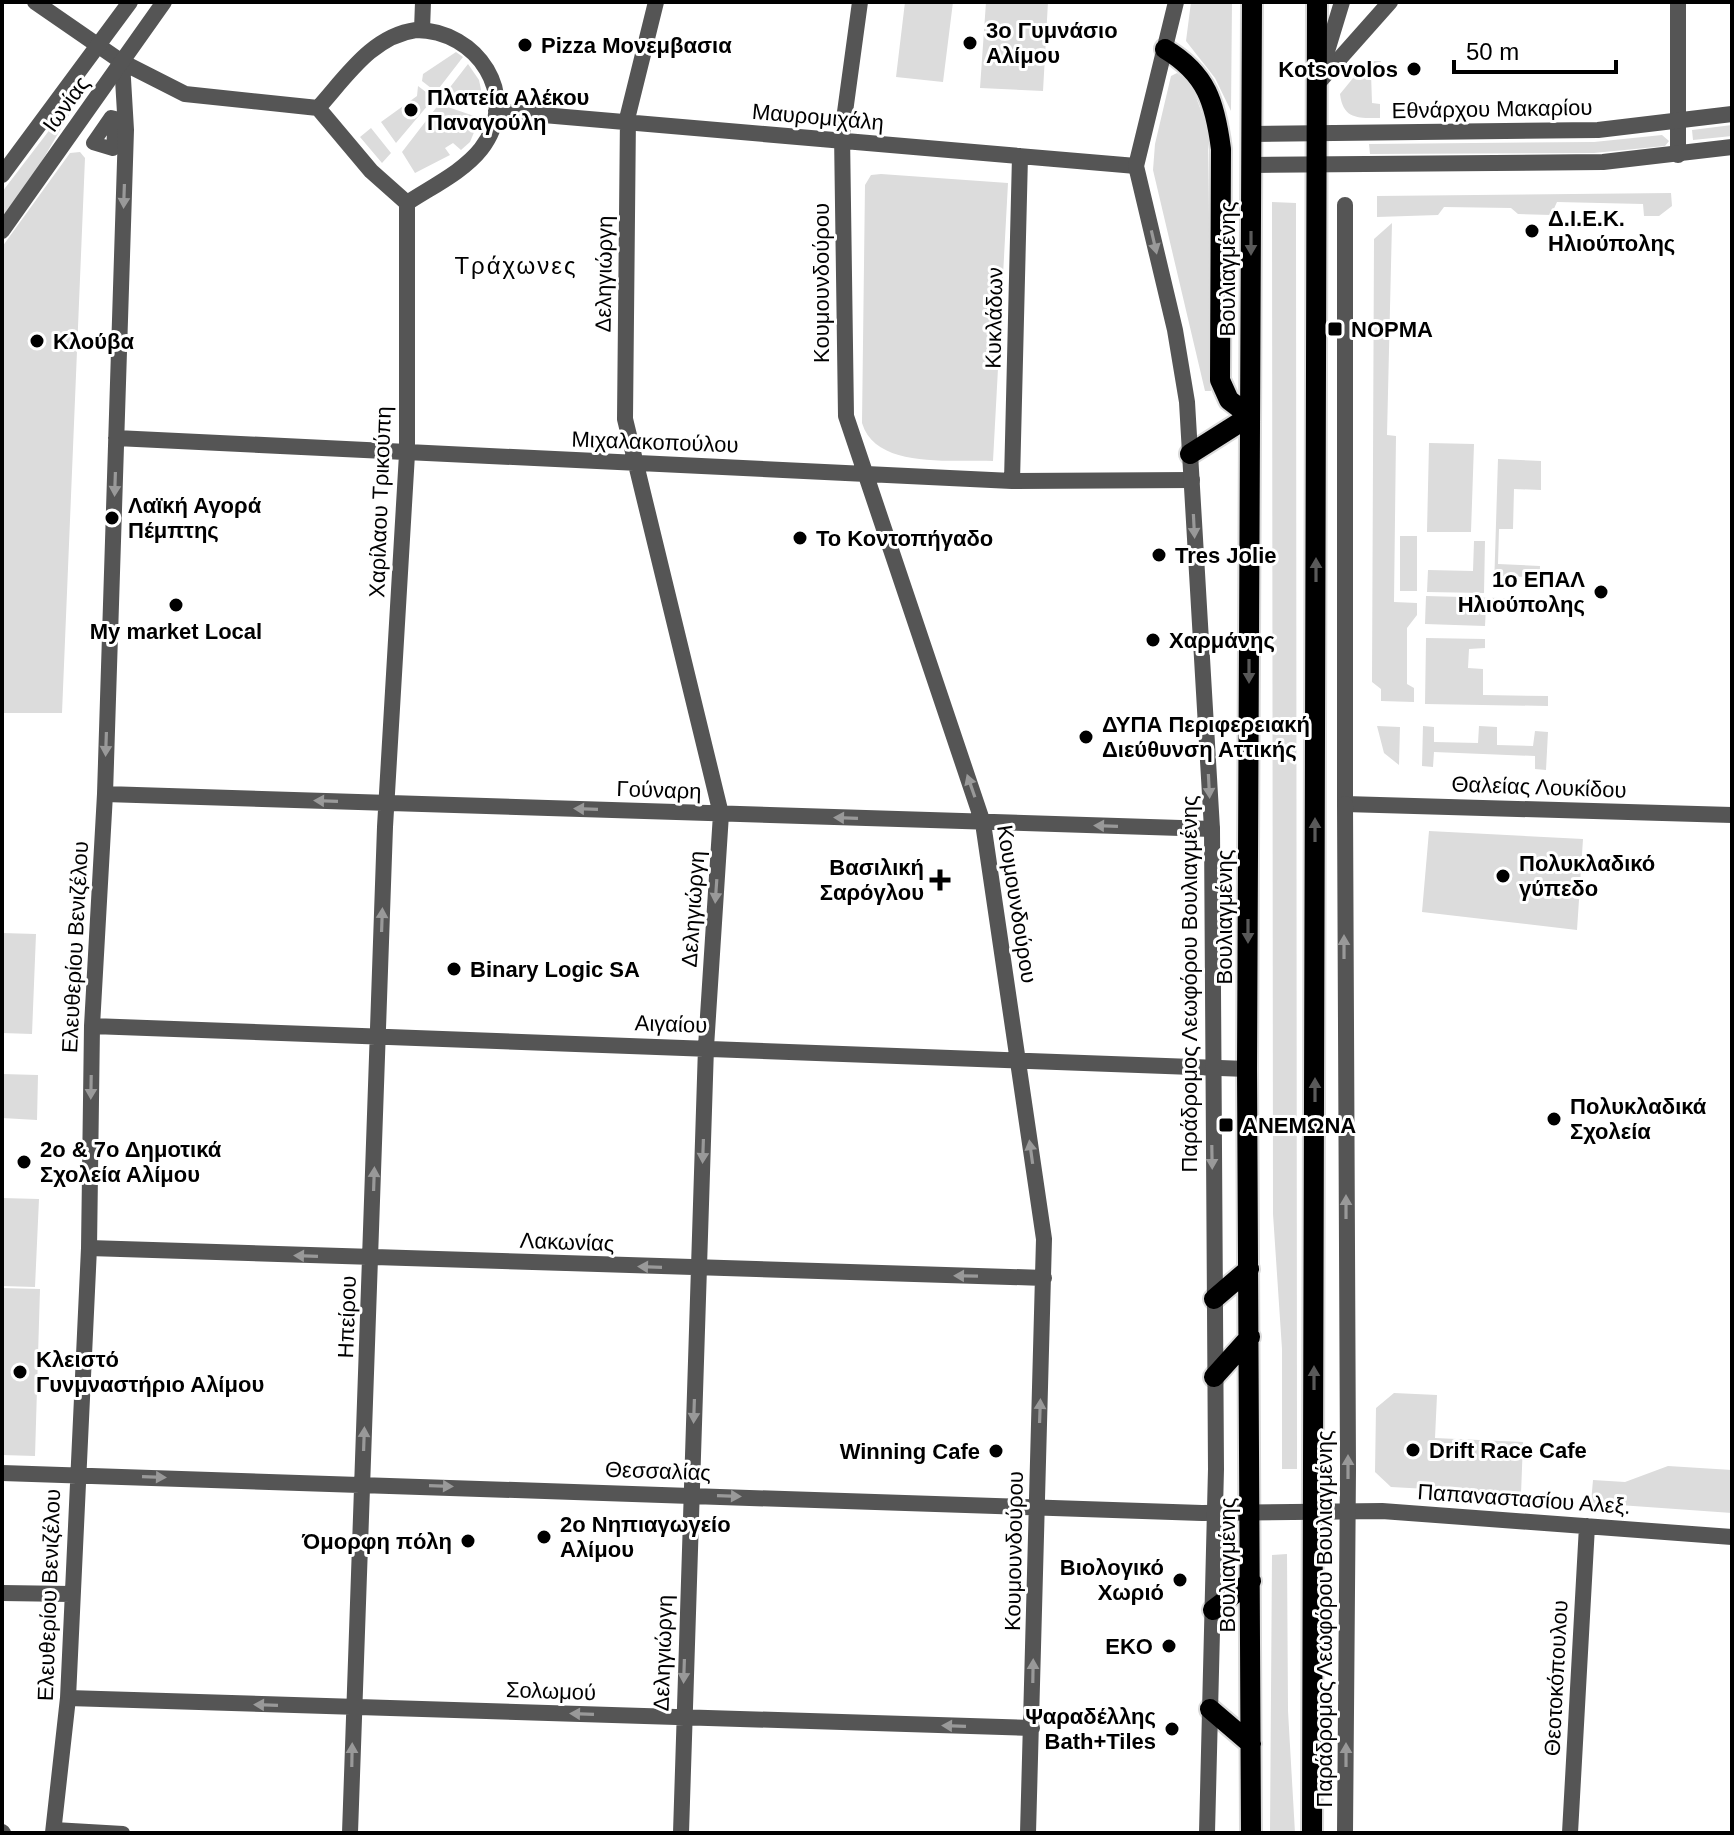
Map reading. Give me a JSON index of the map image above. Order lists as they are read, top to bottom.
{
  "streets": {
    "main road": ["Βουλιαγμένης"],
    "street": [
      "Ιωνίας",
      "Εθνάρχου Μακαρίου",
      "Μαυρομιχάλη",
      "Δεληγιώργη",
      "Κουμουνδούρου",
      "Κυκλάδων",
      "Μιχαλακοπούλου",
      "Χαρίλαου Τρικούπη",
      "Θαλείας Λουκίδου",
      "Γούναρη",
      "Ελευθερίου Βενιζέλου",
      "Παράδρομος Λεωφόρου Βουλιαγμένης",
      "Αιγαίου",
      "Λακωνίας",
      "Ηπείρου",
      "Θεσσαλίας",
      "Παπαναστασίου Αλεξ.",
      "Θεοτοκόπουλου",
      "Σολωμού"
    ]
  },
  "crossings": [
    ["Ιωνίας", "Ελευθερίου Βενιζέλου"],
    ["Εθνάρχου Μακαρίου", "Βουλιαγμένης"],
    ["Μαυρομιχάλη", "Δεληγιώργη"],
    ["Μαυρομιχάλη", "Κουμουνδούρου"],
    ["Μαυρομιχάλη", "Κυκλάδων"],
    ["Μαυρομιχάλη", "Χαρίλαου Τρικούπη"],
    ["Μαυρομιχάλη", "Παράδρομος Λεωφόρου Βουλιαγμένης"],
    ["Βουλιαγμένης", "Αιγαίου"],
    ["Βουλιαγμένης", "Θεσσαλίας"],
    ["Δεληγιώργη", "Μιχαλακοπούλου"],
    ["Δεληγιώργη", "Γούναρη"],
    ["Δεληγιώργη", "Αιγαίου"],
    ["Δεληγιώργη", "Λακωνίας"],
    ["Δεληγιώργη", "Θεσσαλίας"],
    ["Δεληγιώργη", "Σολωμού"],
    ["Κουμουνδούρου", "Μιχαλακοπούλου"],
    ["Κουμουνδούρου", "Γούναρη"],
    ["Κουμουνδούρου", "Αιγαίου"],
    ["Κουμουνδούρου", "Λακωνίας"],
    ["Κουμουνδούρου", "Θεσσαλίας"],
    ["Κουμουνδούρου", "Σολωμού"],
    ["Κυκλάδων", "Μιχαλακοπούλου"],
    ["Μιχαλακοπούλου", "Χαρίλαου Τρικούπη"],
    ["Μιχαλακοπούλου", "Ελευθερίου Βενιζέλου"],
    ["Μιχαλακοπούλου", "Παράδρομος Λεωφόρου Βουλιαγμένης"],
    ["Χαρίλαου Τρικούπη", "Γούναρη"],
    ["Χαρίλαου Τρικούπη", "Ηπείρου"],
    ["Θαλείας Λουκίδου", "Παράδρομος Λεωφόρου Βουλιαγμένης"],
    ["Γούναρη", "Ελευθερίου Βενιζέλου"],
    ["Γούναρη", "Παράδρομος Λεωφόρου Βουλιαγμένης"],
    ["Γούναρη", "Ηπείρου"],
    ["Ελευθερίου Βενιζέλου", "Αιγαίου"],
    ["Ελευθερίου Βενιζέλου", "Λακωνίας"],
    ["Ελευθερίου Βενιζέλου", "Θεσσαλίας"],
    ["Ελευθερίου Βενιζέλου", "Σολωμού"],
    ["Παράδρομος Λεωφόρου Βουλιαγμένης", "Αιγαίου"],
    ["Παράδρομος Λεωφόρου Βουλιαγμένης", "Θεσσαλίας"],
    ["Παράδρομος Λεωφόρου Βουλιαγμένης", "Παπαναστασίου Αλεξ."],
    ["Αιγαίου", "Ηπείρου"],
    ["Λακωνίας", "Ηπείρου"],
    ["Ηπείρου", "Θεσσαλίας"],
    ["Ηπείρου", "Σολωμού"],
    ["Θεσσαλίας", "Παπαναστασίου Αλεξ."],
    ["Παπαναστασίου Αλεξ.", "Θεοτοκόπουλου"]
  ],
  "one_way": [
    "Δεληγιώργη",
    "Κουμουνδούρου",
    "Γούναρη",
    "Ελευθερίου Βενιζέλου",
    "Λακωνίας",
    "Ηπείρου",
    "Θεσσαλίας",
    "Σολωμού"
  ],
  "districts": ["Τράχωνες"],
  "places": {
    "other": [
      "3ο Γυμνάσιο Αλίμου",
      "Pizza Μονεμβασια",
      "Kotsovolos",
      "Πλατεία Αλέκου Παναγούλη",
      "Δ.Ι.Ε.Κ. Ηλιούπολης",
      "Κλούβα",
      "Λαϊκή Αγορά Πέμπτης",
      "Το Κοντοπήγαδο",
      "Tres Jolie",
      "1ο ΕΠΑΛ Ηλιούπολης",
      "My market Local",
      "Χαρμάνης",
      "ΔΥΠΑ Περιφερειακή Διεύθυνση Αττικής",
      "Πολυκλαδικό γύπεδο",
      "Binary Logic SA",
      "Πολυκλαδικά Σχολεία",
      "2ο & 7ο Δημοτικά Σχολεία Αλίμου",
      "Κλειστό Γυνμναστήριο Αλίμου",
      "Drift Race Cafe",
      "Winning Cafe",
      "2ο Νηπιαγωγείο Αλίμου",
      "Όμορφη πόλη",
      "Βιολογικό Χωριό",
      "EKO",
      "Ψαραδέλλης Bath+Tiles"
    ],
    "transit": ["ΝΟΡΜΑ", "ΑΝΕΜΩΝΑ"],
    "health": ["Βασιλική Σαρόγλου"]
  },
  "scale_bar": "50 m"
}
